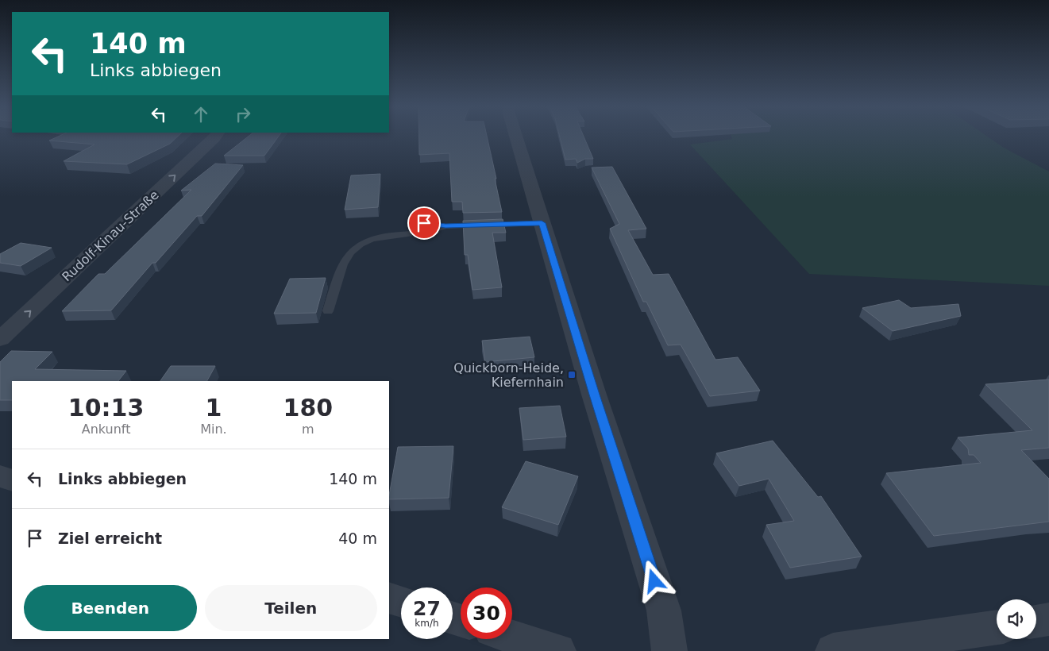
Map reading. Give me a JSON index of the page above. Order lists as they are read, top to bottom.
{
  "streets": {
    "street": ["Rudolf-Kinau-Straße"]
  },
  "one_way": ["Rudolf-Kinau-Straße"],
  "places": {
    "transit": ["Quickborn-Heide, Kiefernhain"]
  },
  "page": {
    "turn": ["140 m", "Links abbiegen"],
    "eta": [
      "10:13",
      "Ankunft",
      "1",
      "Min.",
      "180",
      "m"
    ],
    "list": [
      {
        "name": "Links abbiegen",
        "value": "140 m"
      },
      {
        "name": "Ziel erreicht",
        "value": "40 m"
      }
    ],
    "buttons": ["Beenden", "Teilen"],
    "speed": "27 km/h",
    "limit": "30"
  }
}
